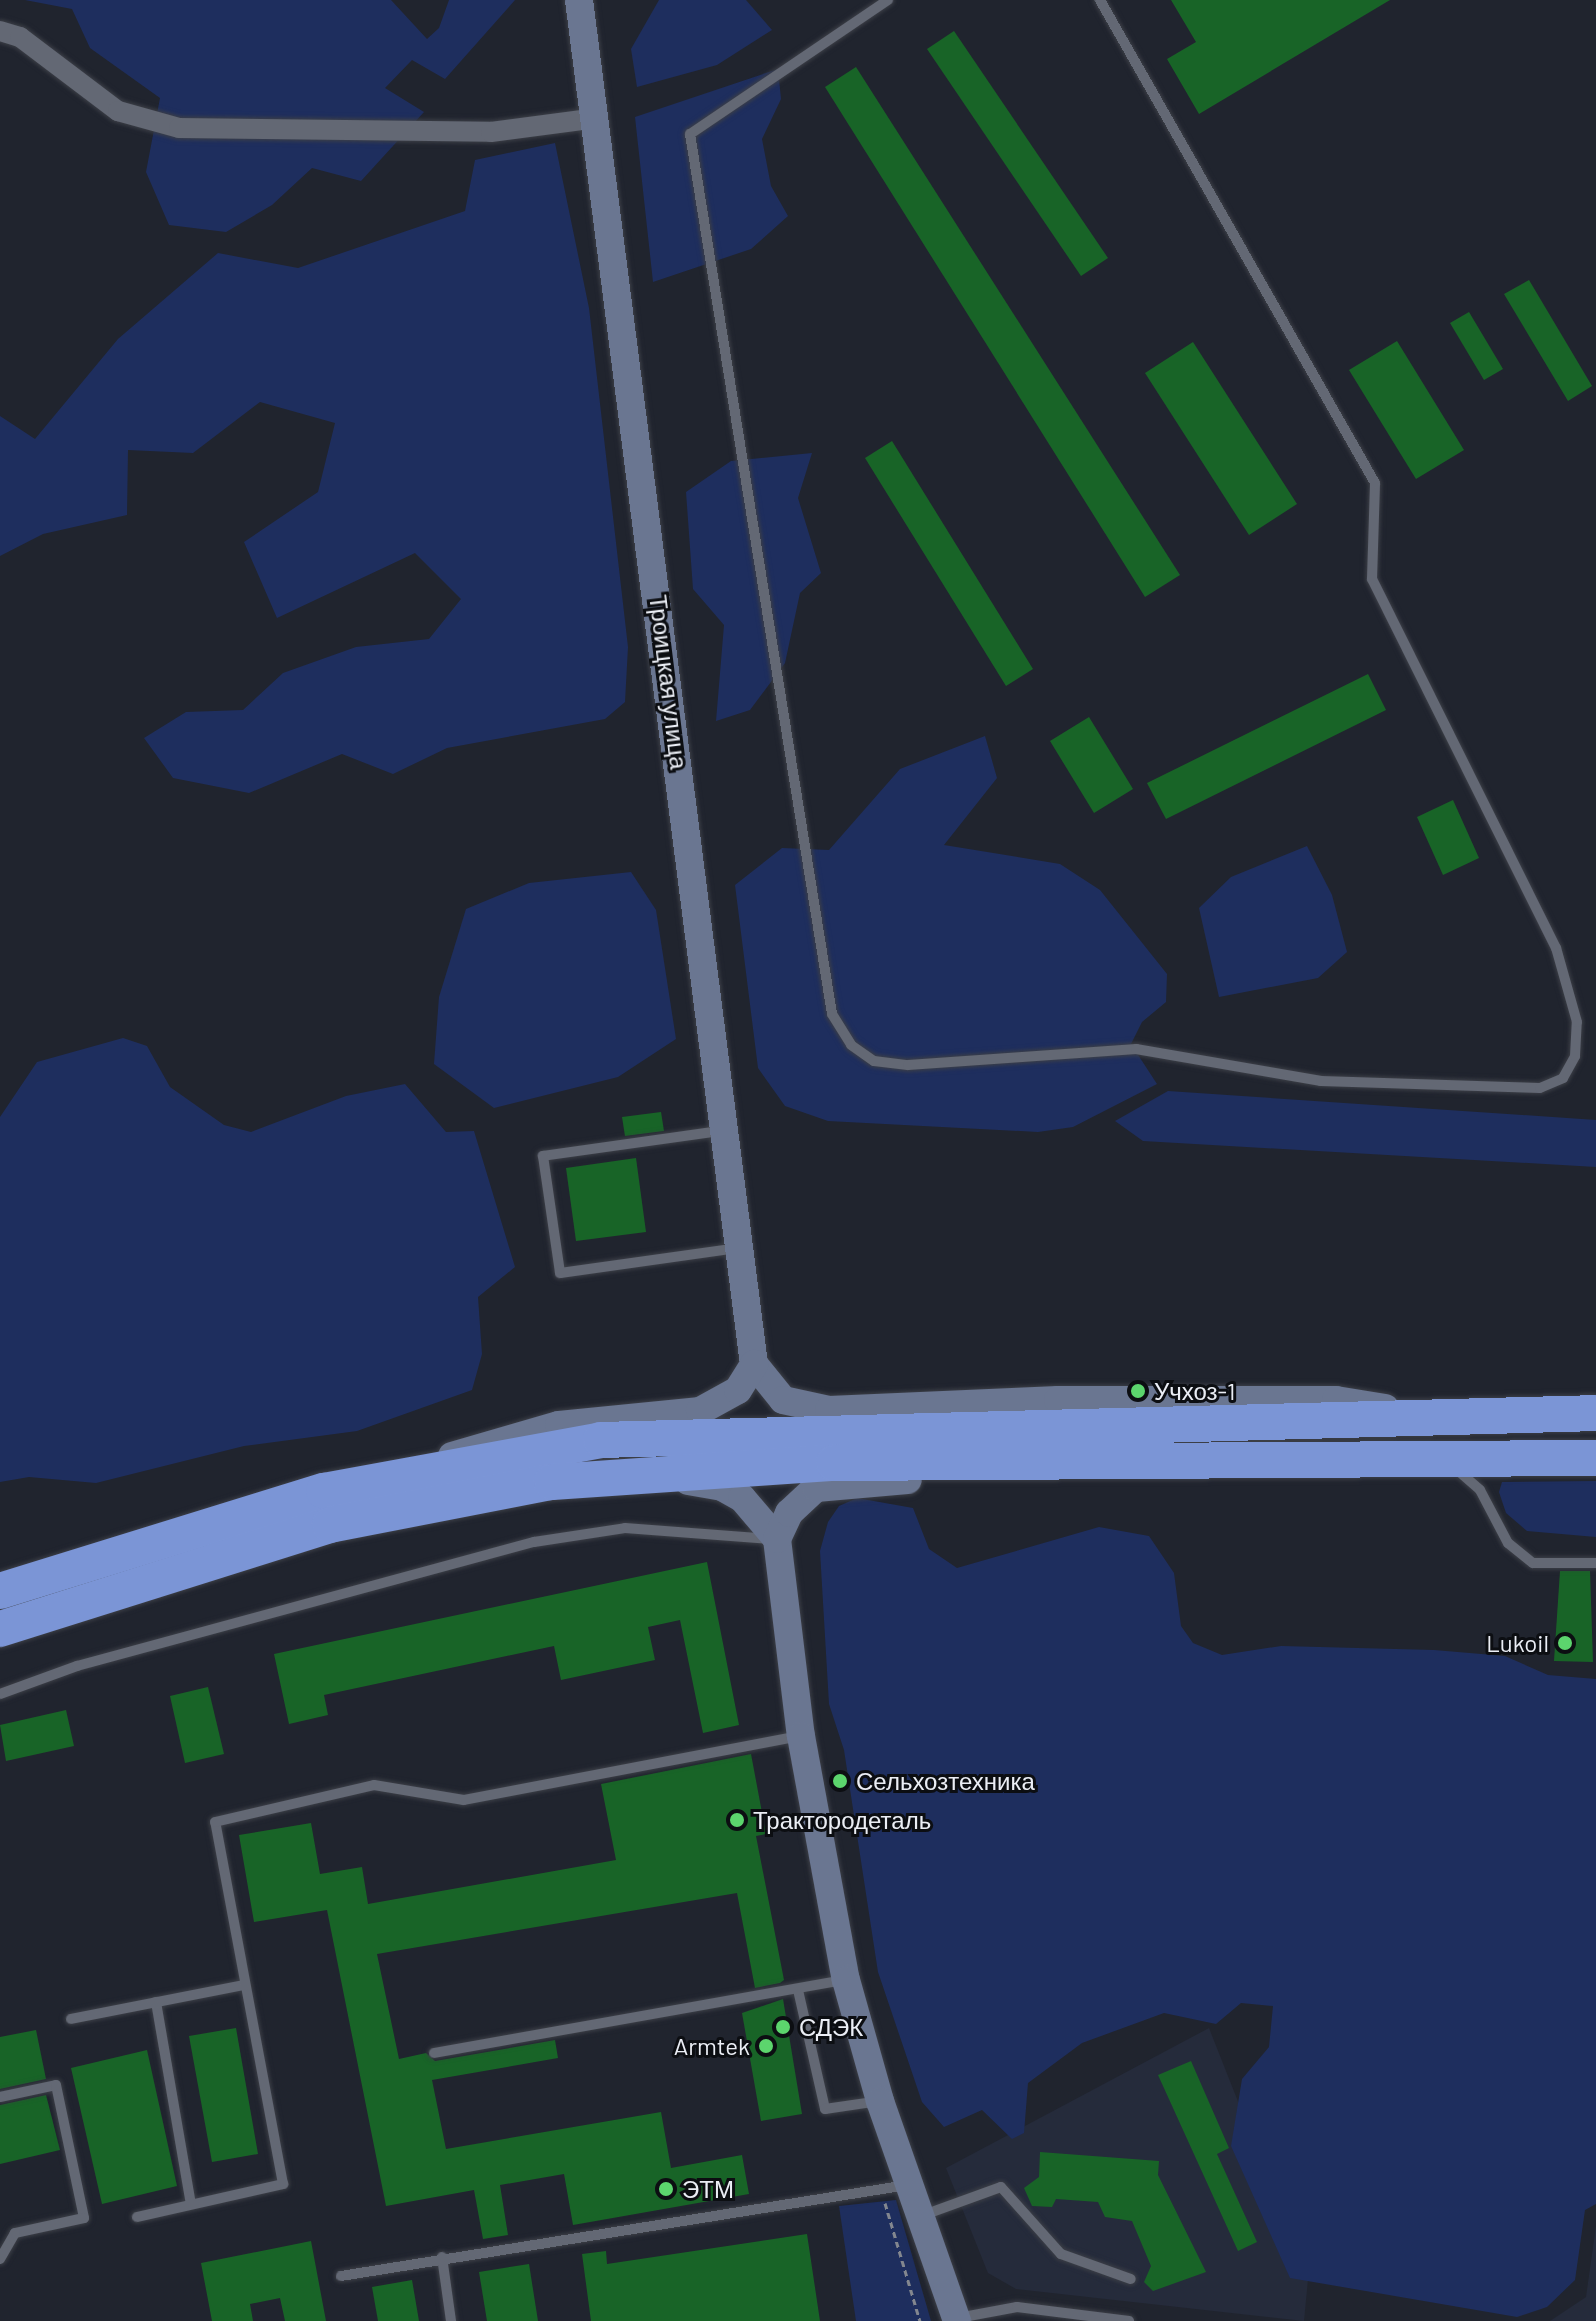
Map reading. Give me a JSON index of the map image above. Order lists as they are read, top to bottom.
{
  "streets": {
    "street": ["Троицкая улица"]
  },
  "places": [
    "Учхоз-1",
    "Lukoil",
    "Сельхозтехника",
    "Трактородеталь",
    "СДЭК",
    "Armtek",
    "ЭТМ"
  ]
}
